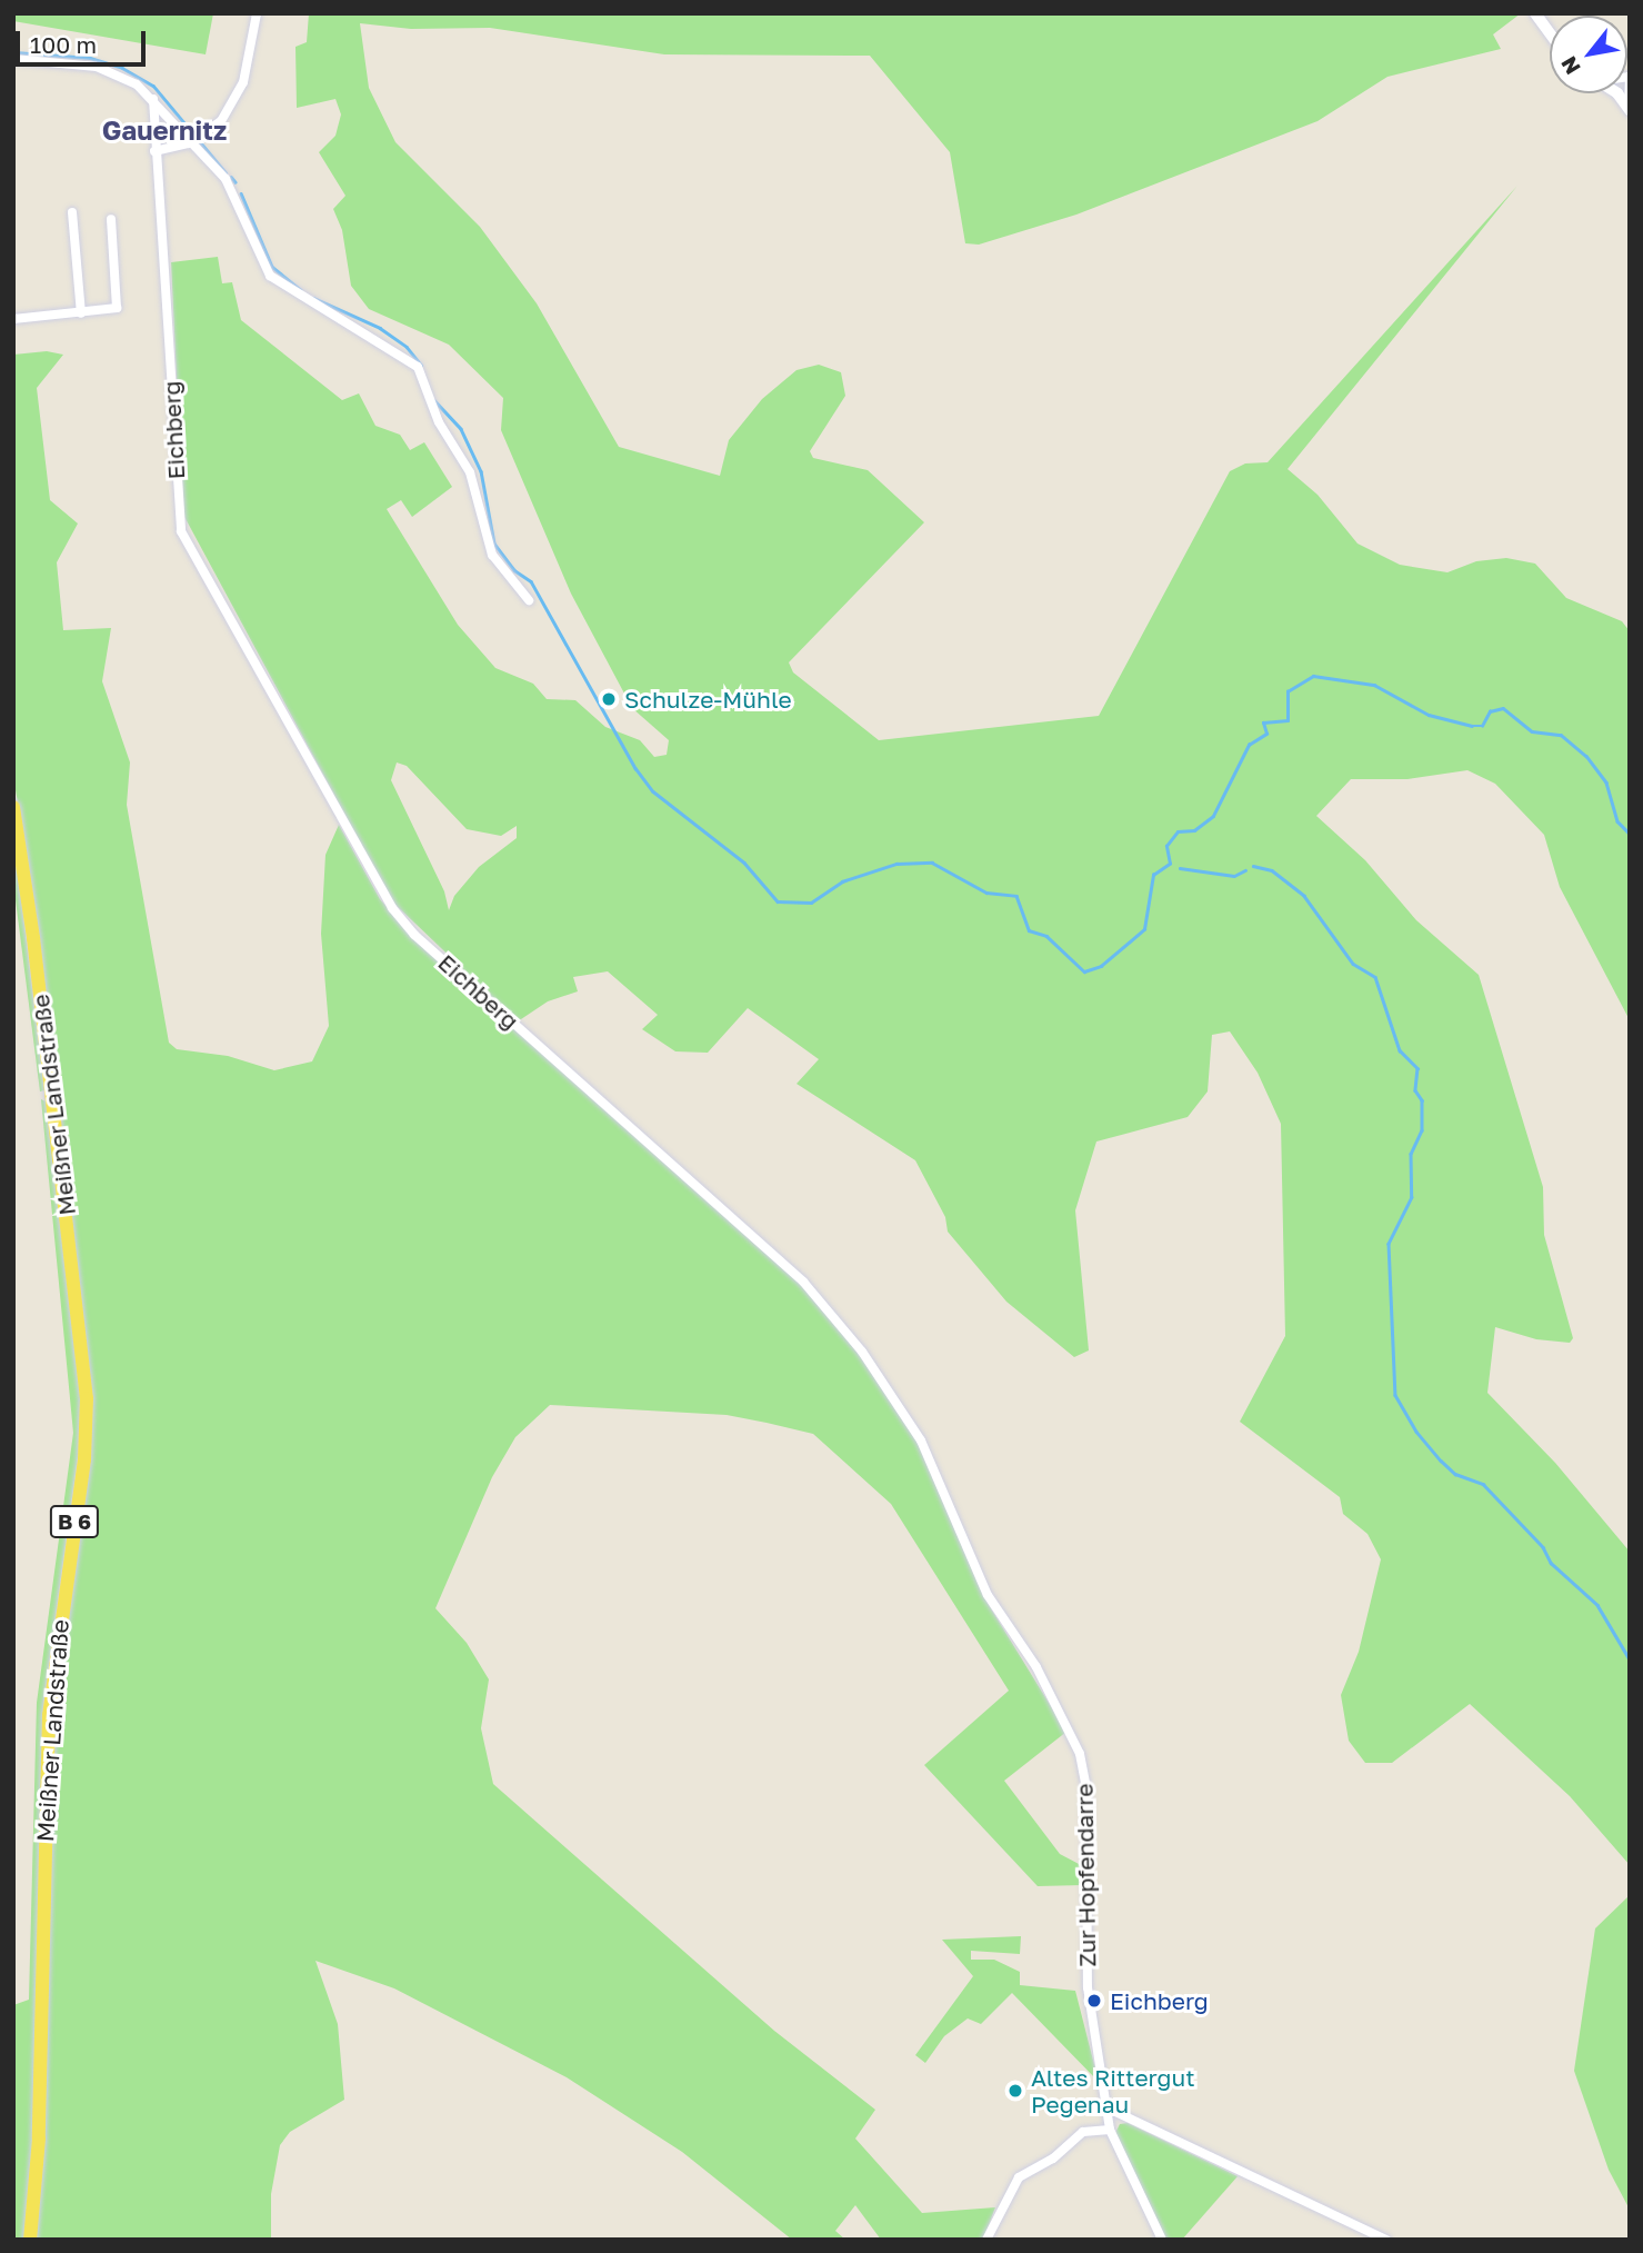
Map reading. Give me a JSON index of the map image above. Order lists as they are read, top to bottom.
{
  "streets": {
    "main road": ["Meißner Landstraße", "B 6"],
    "street": ["Eichberg", "Zur Hopfendarre"]
  },
  "crossings": [
    ["Eichberg", "Zur Hopfendarre"]
  ],
  "districts": ["Gauernitz"],
  "places": ["Schulze-Mühle", "Eichberg", "Altes Rittergut Pegenau"],
  "scale_bar": "100 m",
  "north": "bottom left"
}
